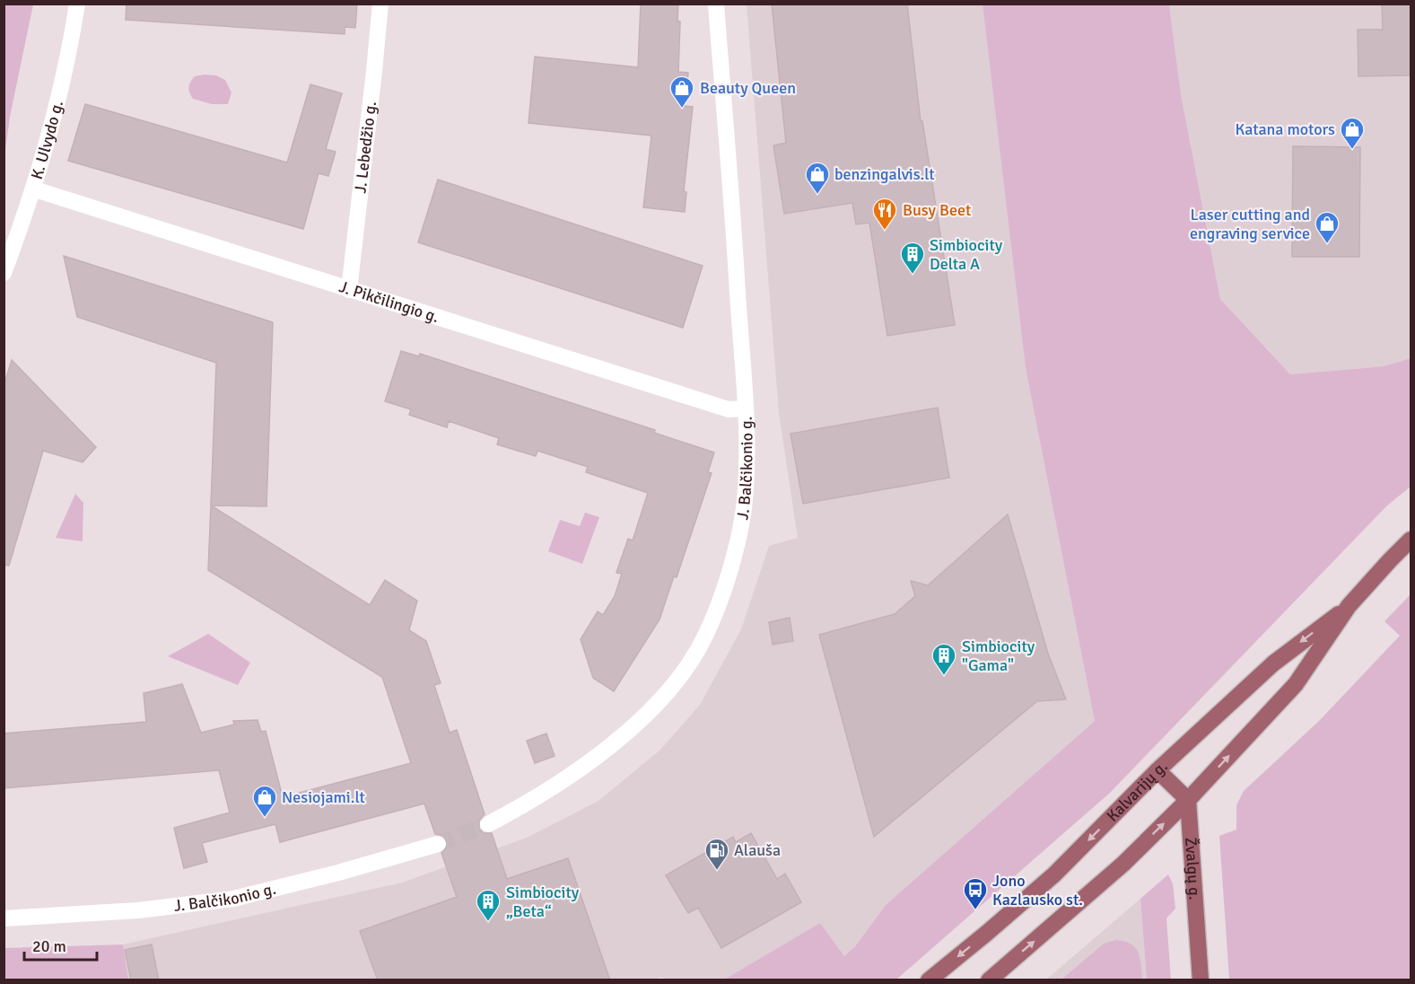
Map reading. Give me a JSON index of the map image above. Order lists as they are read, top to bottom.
{
  "streets": {
    "main road": ["Kalvarijų g.", "Žvalgų g."],
    "street": [
      "K. Ulvydo g.",
      "J. Lebedžio g.",
      "J. Pikčilingio g.",
      "J. Balčikonio g."
    ]
  },
  "crossings": [
    ["K. Ulvydo g.", "J. Pikčilingio g."],
    ["J. Lebedžio g.", "J. Pikčilingio g."],
    ["J. Pikčilingio g.", "J. Balčikonio g."],
    ["Kalvarijų g.", "Žvalgų g."]
  ],
  "places": {
    "shop": [
      "Beauty Queen",
      "Katana motors",
      "benzingalvis.lt",
      "Laser cutting and engraving service",
      "Nesiojami.lt"
    ],
    "restaurant": ["Busy Beet"],
    "building": ["Simbiocity Delta A", "Simbiocity \"Gama\"", "Simbiocity „Beta“"],
    "fuel station": ["Alauša"],
    "bus stop": ["Jono Kazlausko st."]
  },
  "scale_bar": "20 m"
}
